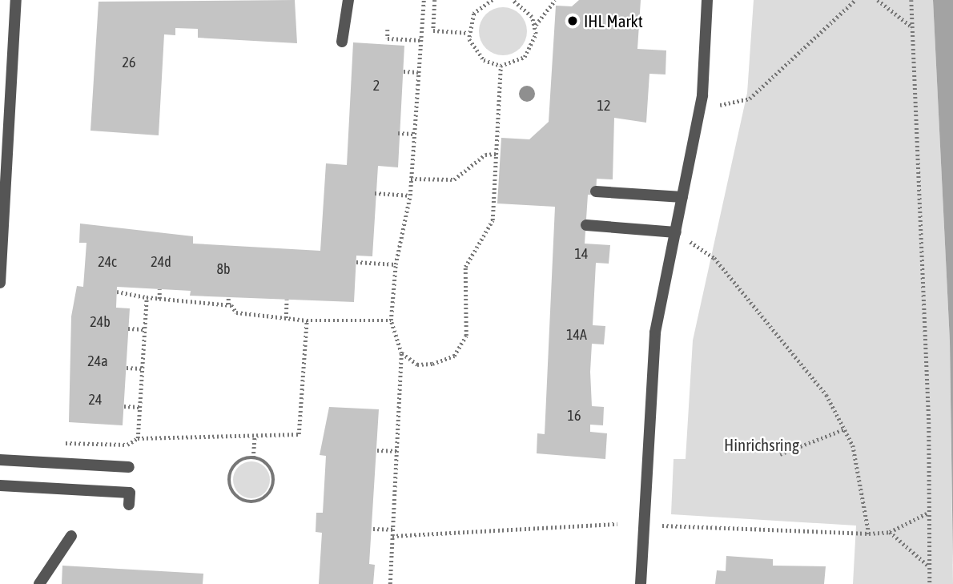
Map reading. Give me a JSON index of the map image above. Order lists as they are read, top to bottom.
{
  "parks": ["Hinrichsring"],
  "places": ["IHL Markt"],
  "house_numbers": [
    "26",
    "2",
    "12",
    "14",
    "24c",
    "24d",
    "8b",
    "24b",
    "14A",
    "24a",
    "24",
    "16"
  ]
}
